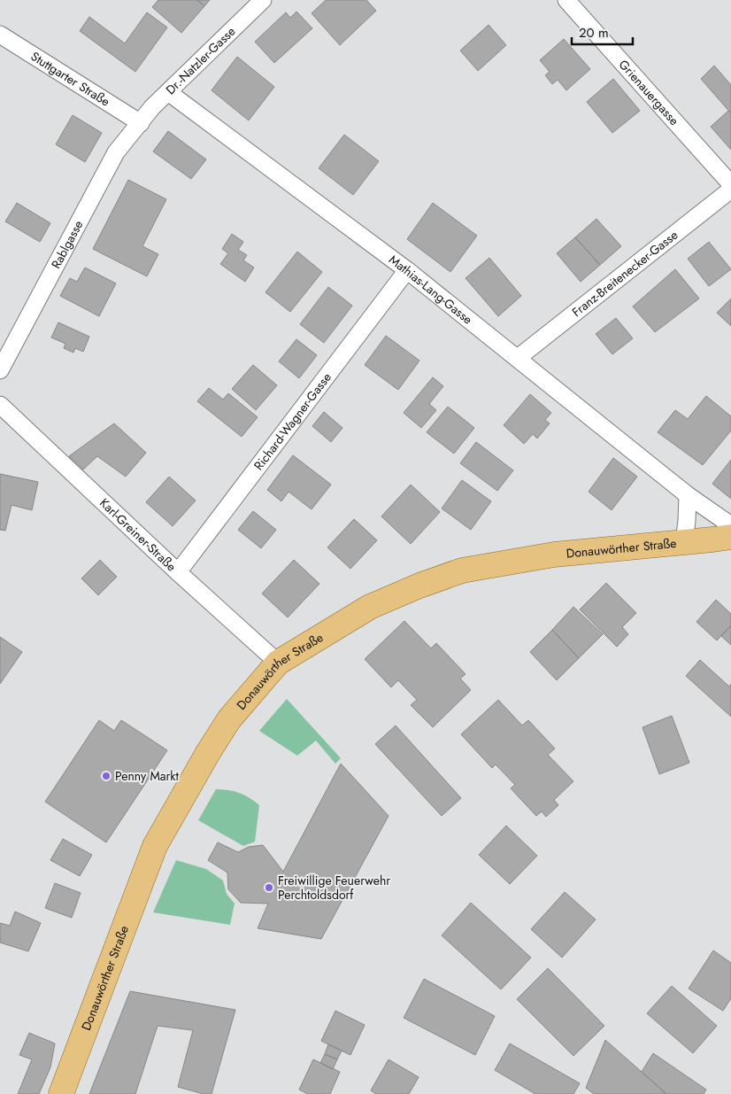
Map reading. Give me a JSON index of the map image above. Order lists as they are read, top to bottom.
{
  "streets": {
    "main road": ["Donauwörther Straße"],
    "street": [
      "Dr.-Natzler-Gasse",
      "Stuttgarter Straße",
      "Grienauergasse",
      "Rablgasse",
      "Franz-Breitenecker-Gasse",
      "Mathias-Lang-Gasse",
      "Richard-Wagner-Gasse",
      "Karl-Greiner-Straße"
    ]
  },
  "crossings": [
    ["Dr.-Natzler-Gasse", "Stuttgarter Straße"],
    ["Dr.-Natzler-Gasse", "Rablgasse"],
    ["Dr.-Natzler-Gasse", "Mathias-Lang-Gasse"],
    ["Stuttgarter Straße", "Rablgasse"],
    ["Franz-Breitenecker-Gasse", "Mathias-Lang-Gasse"],
    ["Mathias-Lang-Gasse", "Richard-Wagner-Gasse"],
    ["Richard-Wagner-Gasse", "Karl-Greiner-Straße"],
    ["Karl-Greiner-Straße", "Donauwörther Straße"]
  ],
  "places": ["Penny Markt", "Freiwillige Feuerwehr Perchtoldsdorf"],
  "scale_bar": "20 m"
}
